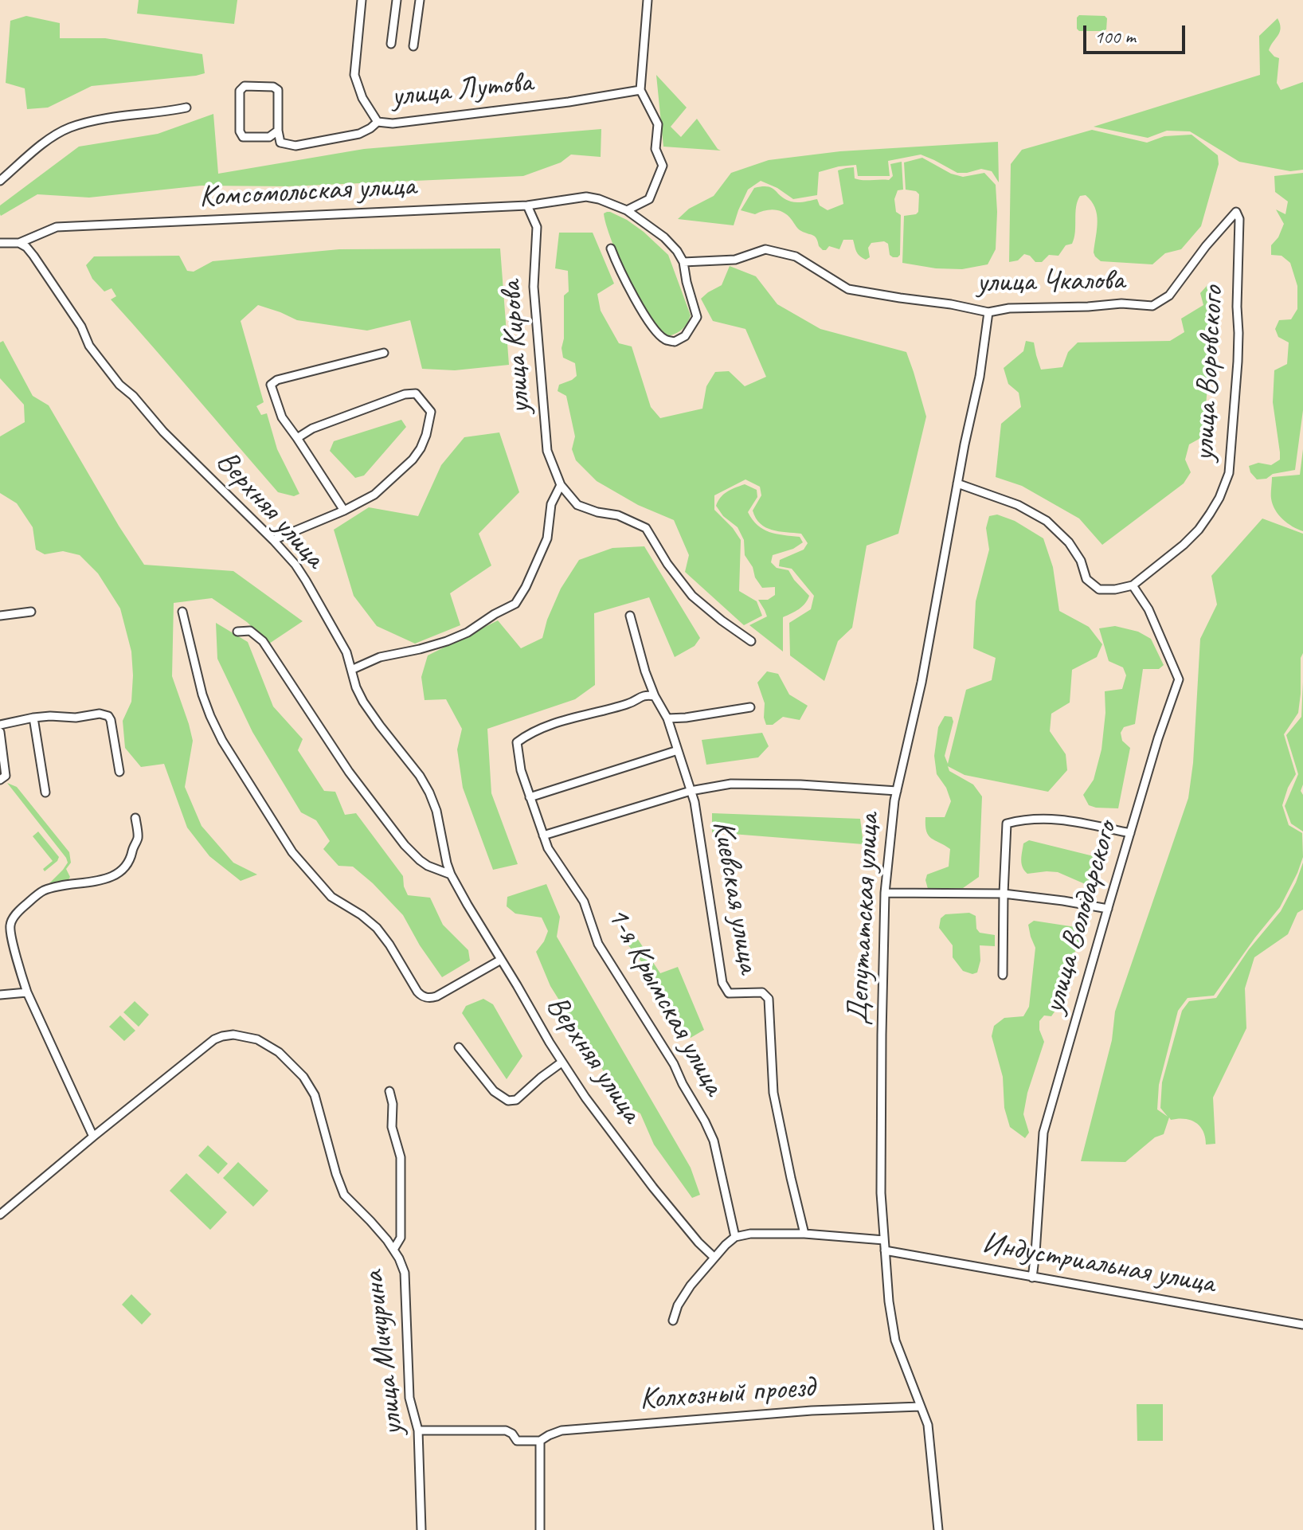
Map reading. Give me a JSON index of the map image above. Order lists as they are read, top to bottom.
{
  "streets": {
    "street": [
      "улица Лутова",
      "Комсомольская улица",
      "улица Чкалова",
      "улица Кирова",
      "улица Воровского",
      "Верхняя улица",
      "Киевская улица",
      "улица Володарского",
      "Депутатская улица",
      "1-я Крымская улица",
      "Индустриальная улица",
      "улица Мичурина",
      "Колхозный проезд"
    ]
  },
  "crossings": [
    ["Комсомольская улица", "улица Кирова"],
    ["Комсомольская улица", "Верхняя улица"],
    ["улица Чкалова", "улица Воровского"],
    ["улица Чкалова", "Депутатская улица"],
    ["улица Воровского", "улица Володарского"],
    ["Киевская улица", "1-я Крымская улица"],
    ["улица Володарского", "Индустриальная улица"],
    ["Депутатская улица", "Индустриальная улица"],
    ["Депутатская улица", "Колхозный проезд"]
  ],
  "scale_bar": "100 m"
}
